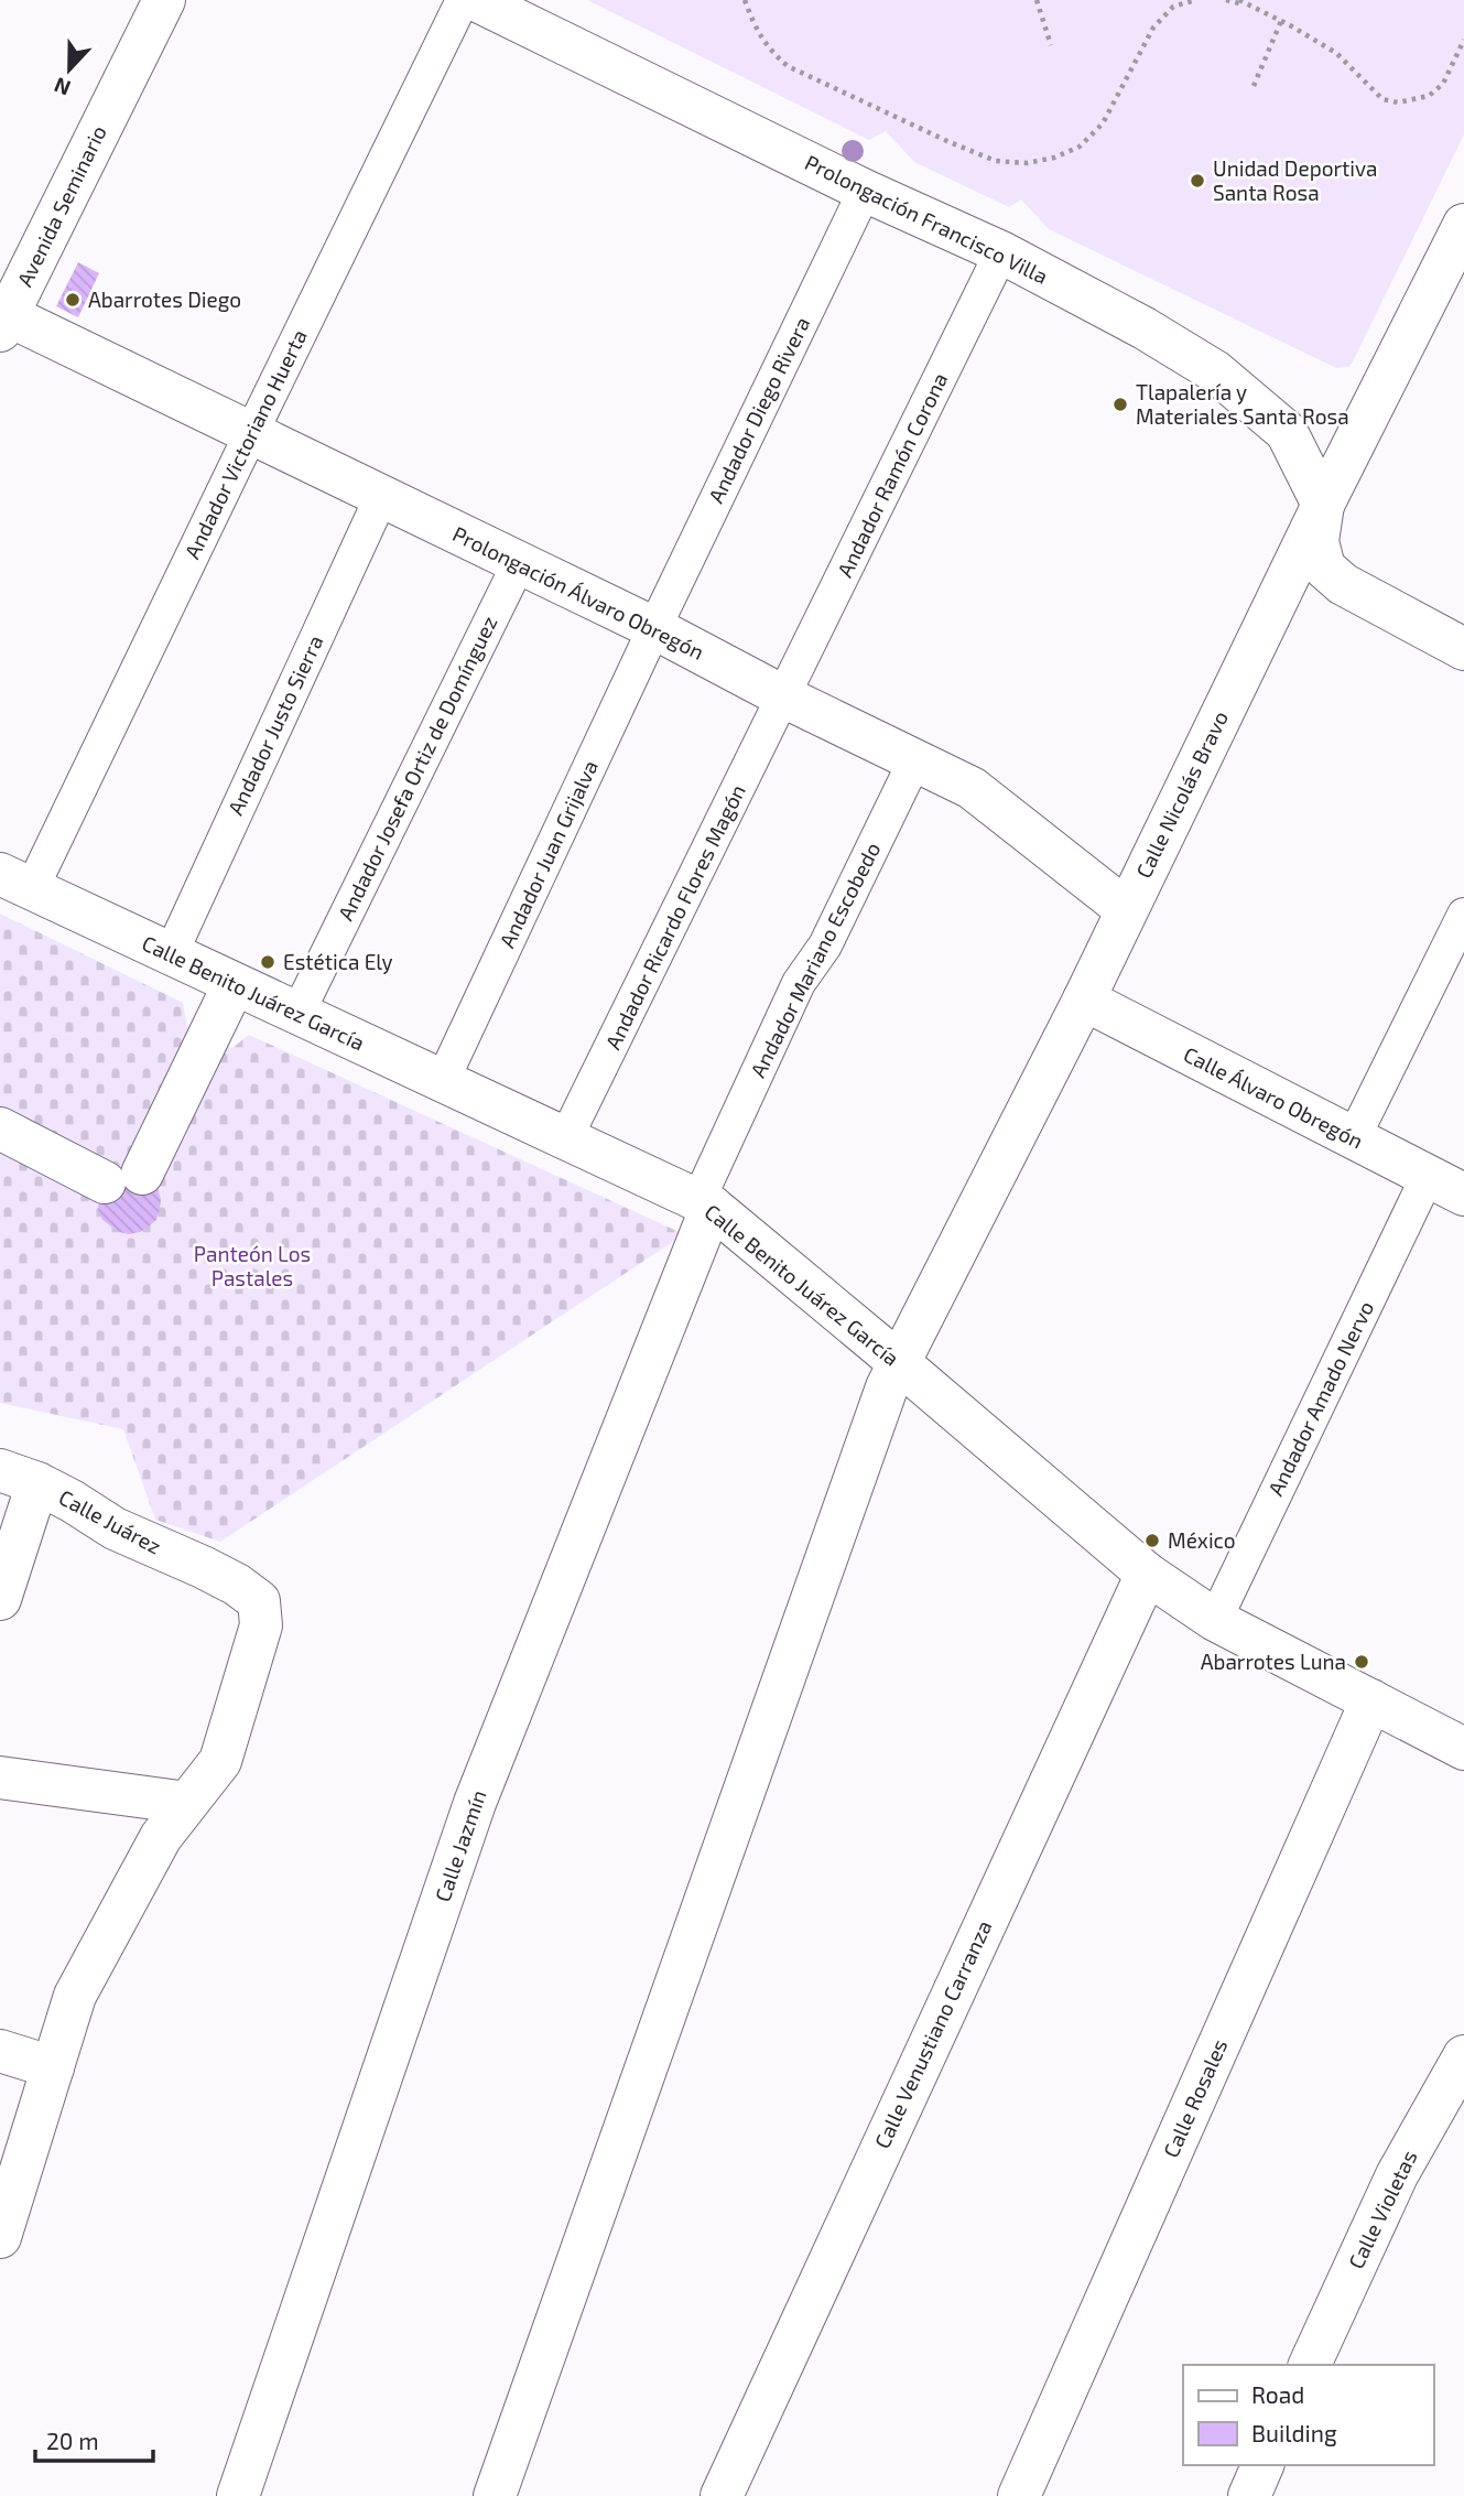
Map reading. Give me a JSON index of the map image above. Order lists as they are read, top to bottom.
{
  "streets": {
    "street": [
      "Avenida Seminario",
      "Prolongación Francisco Villa",
      "Andador Diego Rivera",
      "Andador Victoriano Huerta",
      "Andador Ramón Corona",
      "Prolongación Álvaro Obregón",
      "Andador Justo Sierra",
      "Andador Josefa Ortiz de Domínguez",
      "Calle Nicolás Bravo",
      "Andador Juan Grijalva",
      "Andador Ricardo Flores Magón",
      "Andador Mariano Escobedo",
      "Calle Benito Juárez García",
      "Calle Álvaro Obregón",
      "Andador Amado Nervo",
      "Calle Juárez",
      "Calle Jazmín",
      "Calle Venustiano Carranza",
      "Calle Rosales",
      "Calle Violetas"
    ]
  },
  "crossings": [
    ["Avenida Seminario", "Prolongación Álvaro Obregón"],
    ["Prolongación Francisco Villa", "Andador Diego Rivera"],
    ["Prolongación Francisco Villa", "Andador Ramón Corona"],
    ["Prolongación Francisco Villa", "Calle Nicolás Bravo"],
    ["Andador Diego Rivera", "Prolongación Álvaro Obregón"],
    ["Andador Diego Rivera", "Andador Juan Grijalva"],
    ["Andador Victoriano Huerta", "Prolongación Álvaro Obregón"],
    ["Andador Victoriano Huerta", "Calle Benito Juárez García"],
    ["Andador Ramón Corona", "Prolongación Álvaro Obregón"],
    ["Andador Ramón Corona", "Andador Ricardo Flores Magón"],
    ["Prolongación Álvaro Obregón", "Andador Justo Sierra"],
    ["Prolongación Álvaro Obregón", "Andador Josefa Ortiz de Domínguez"],
    ["Prolongación Álvaro Obregón", "Calle Nicolás Bravo"],
    ["Prolongación Álvaro Obregón", "Andador Juan Grijalva"],
    ["Prolongación Álvaro Obregón", "Andador Ricardo Flores Magón"],
    ["Prolongación Álvaro Obregón", "Andador Mariano Escobedo"],
    ["Andador Justo Sierra", "Calle Benito Juárez García"],
    ["Andador Josefa Ortiz de Domínguez", "Calle Benito Juárez García"],
    ["Calle Nicolás Bravo", "Calle Benito Juárez García"],
    ["Calle Nicolás Bravo", "Calle Álvaro Obregón"],
    ["Andador Juan Grijalva", "Calle Benito Juárez García"],
    ["Andador Ricardo Flores Magón", "Calle Benito Juárez García"],
    ["Andador Mariano Escobedo", "Calle Benito Juárez García"],
    ["Andador Mariano Escobedo", "Calle Jazmín"],
    ["Calle Benito Juárez García", "Andador Amado Nervo"],
    ["Calle Benito Juárez García", "Calle Jazmín"],
    ["Calle Benito Juárez García", "Calle Venustiano Carranza"],
    ["Calle Benito Juárez García", "Calle Rosales"],
    ["Calle Álvaro Obregón", "Andador Amado Nervo"]
  ],
  "parks": ["Panteón Los Pastales"],
  "places": [
    "Unidad Deportiva Santa Rosa",
    "Abarrotes Diego",
    "Tlapalería y Materiales Santa Rosa",
    "Estética Ely",
    "México",
    "Abarrotes Luna"
  ],
  "legend": ["Road", "Building"],
  "scale_bar": "20 m",
  "north": "bottom"
}
